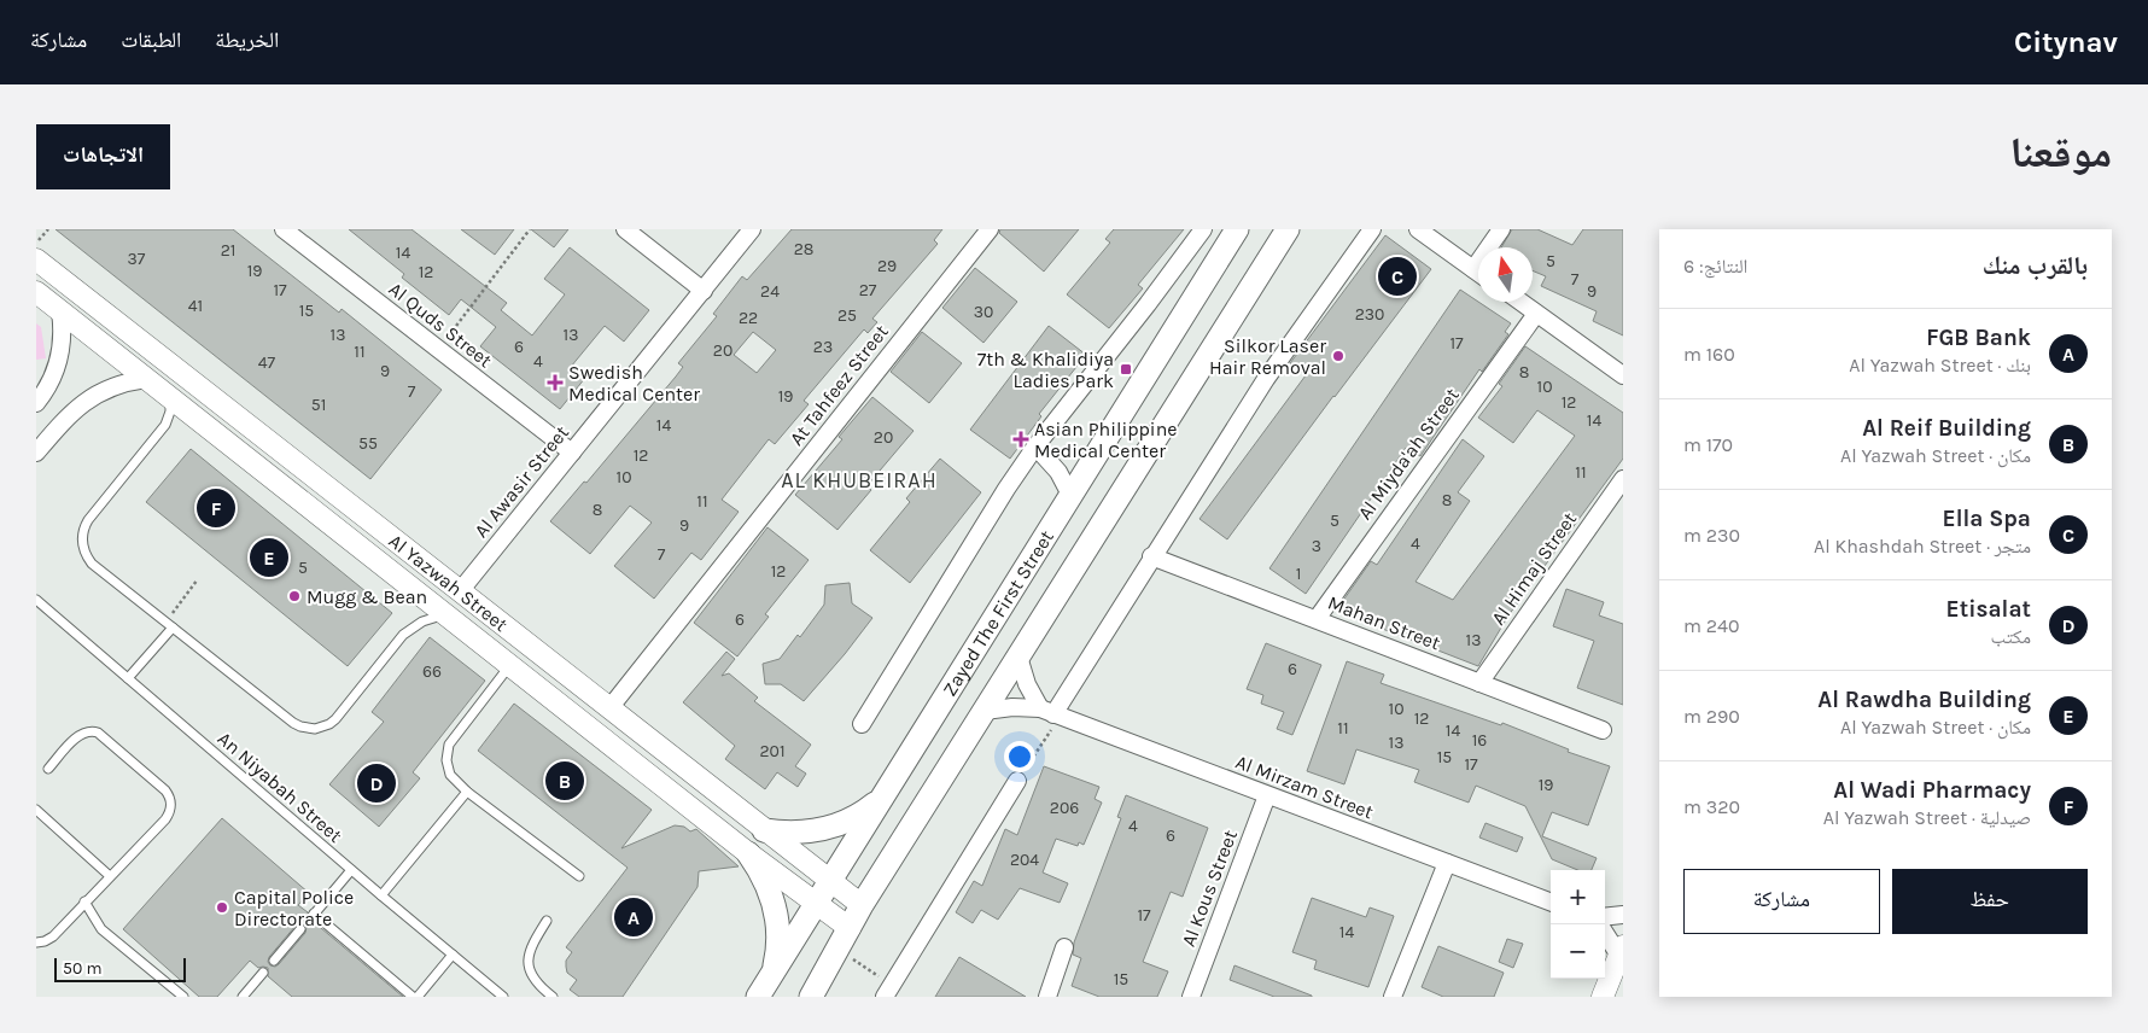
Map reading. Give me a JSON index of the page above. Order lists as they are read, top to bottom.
{
  "streets": {
    "main road": ["Zayed The First Street"],
    "street": [
      "Al Quds Street",
      "At Tahfeez Street",
      "Al Miyda'ah Street",
      "Al Awasir Street",
      "Al Himaj Street",
      "Al Yazwah Street",
      "Mahan Street",
      "Al Mirzam Street",
      "Al Kous Street"
    ],
    "lane": ["An Niyabah Street"]
  },
  "crossings": [
    ["Al Quds Street", "Al Awasir Street"],
    ["At Tahfeez Street", "Al Yazwah Street"],
    ["Al Miyda'ah Street", "Mahan Street"],
    ["Al Awasir Street", "Al Yazwah Street"],
    ["Al Himaj Street", "Mahan Street"],
    ["Al Yazwah Street", "Zayed The First Street"],
    ["Al Mirzam Street", "Al Kous Street"]
  ],
  "districts": ["AL KHUBEIRAH"],
  "places": {
    "other": ["Silkor Laser Hair Removal", "Mugg & Bean", "Capital Police Directorate"],
    "transit": ["7th & Khalidiya Ladies Park"],
    "health": ["Swedish Medical Center", "Asian Philippine Medical Center"]
  },
  "house_numbers": [
    "28",
    "21",
    "14",
    "37",
    "5",
    "29",
    "19",
    "12",
    "7",
    "17",
    "27",
    "24",
    "9",
    "41",
    "15",
    "30",
    "230",
    "25",
    "22",
    "13",
    "13",
    "17",
    "6",
    "23",
    "20",
    "11",
    "4",
    "47",
    "9",
    "8",
    "10",
    "7",
    "19",
    "12",
    "51",
    "14",
    "14",
    "20",
    "55",
    "12",
    "11",
    "10",
    "8",
    "11",
    "8",
    "5",
    "9",
    "4",
    "3",
    "7",
    "5",
    "12",
    "1",
    "6",
    "13",
    "6",
    "66",
    "10",
    "12",
    "11",
    "14",
    "16",
    "13",
    "201",
    "15",
    "17",
    "19",
    "206",
    "4",
    "6",
    "204",
    "17",
    "14",
    "15"
  ],
  "scale_bar": "50 m",
  "north": "top",
  "page": {
    "header": "Citynav",
    "nav": ["الخريطة", "الطبقات", "مشاركة"],
    "title": "موقعنا",
    "buttons": [
      "الاتجاهات",
      ["حفظ", "مشاركة"]
    ],
    "heading": ["بالقرب منك", "النتائج: 6"],
    "pins": [
      "C",
      "F",
      "E",
      "B",
      "D",
      "A"
    ],
    "list": [
      {
        "mark": "A",
        "name": "FGB Bank",
        "note": "بنك · Al Yazwah Street",
        "value": "160 m"
      },
      {
        "mark": "B",
        "name": "Al Reif Building",
        "note": "مكان · Al Yazwah Street",
        "value": "170 m"
      },
      {
        "mark": "C",
        "name": "Ella Spa",
        "note": "متجر · Al Khashdah Street",
        "value": "230 m"
      },
      {
        "mark": "D",
        "name": "Etisalat",
        "note": "مكتب",
        "value": "240 m"
      },
      {
        "mark": "E",
        "name": "Al Rawdha Building",
        "note": "مكان · Al Yazwah Street",
        "value": "290 m"
      },
      {
        "mark": "F",
        "name": "Al Wadi Pharmacy",
        "note": "صيدلية · Al Yazwah Street",
        "value": "320 m"
      }
    ],
    "map_buttons": ["+", "−"],
    "scale": "50 m"
  }
}
